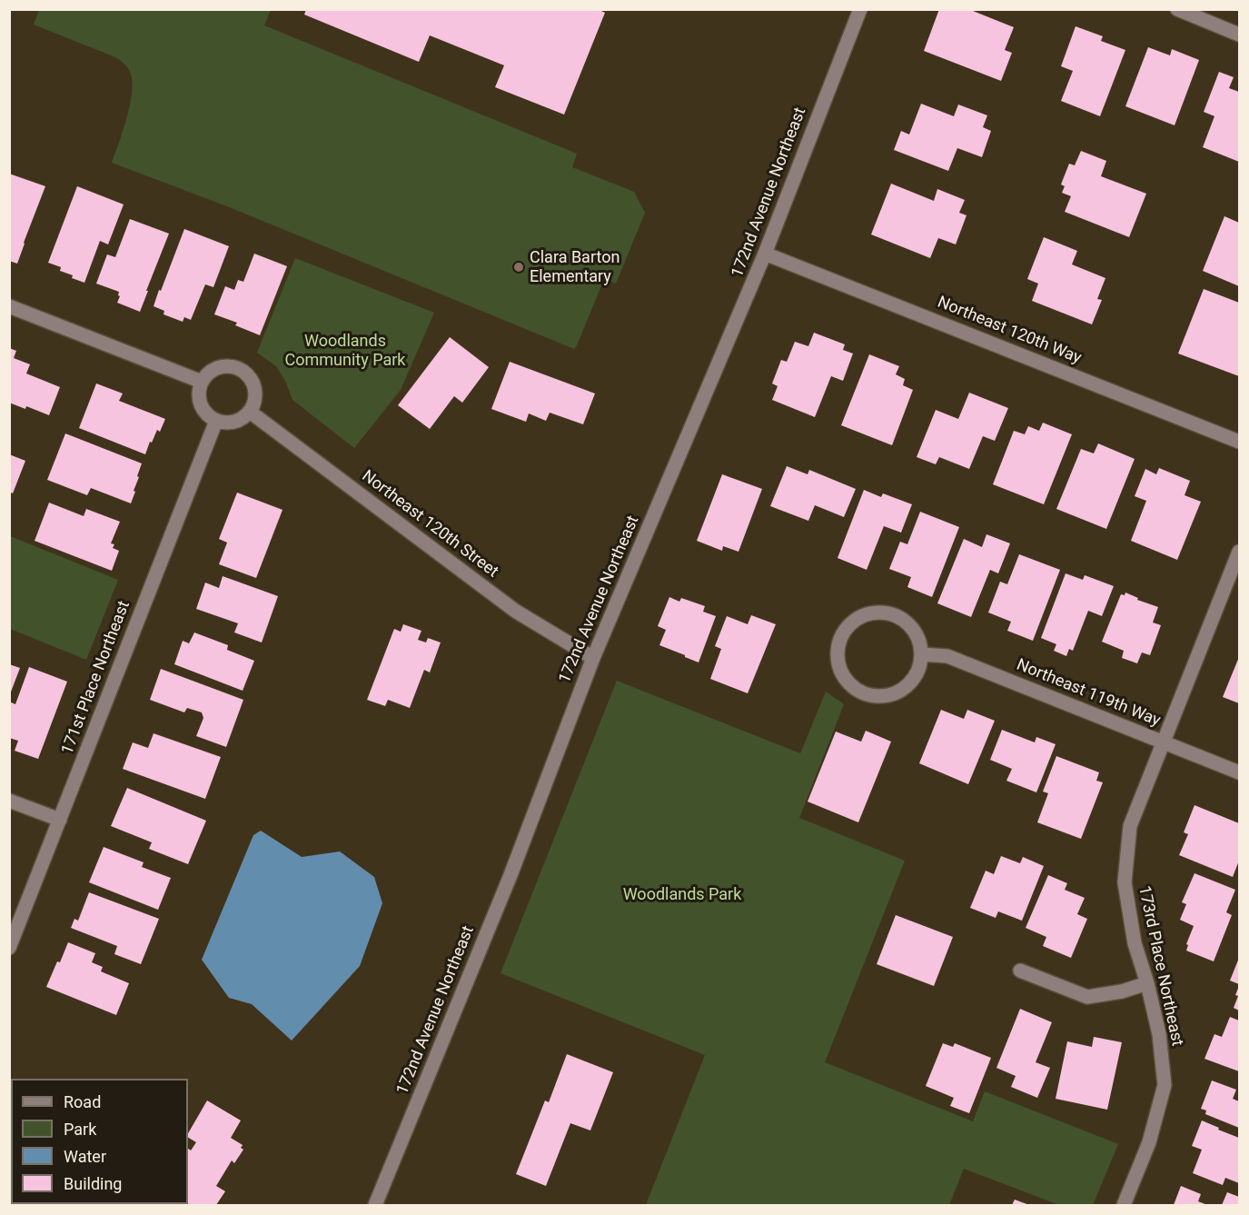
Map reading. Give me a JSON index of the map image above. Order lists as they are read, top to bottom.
{
  "streets": {
    "street": [
      "172nd Avenue Northeast",
      "Northeast 120th Way",
      "Northeast 120th Street",
      "171st Place Northeast",
      "Northeast 119th Way",
      "173rd Place Northeast"
    ]
  },
  "crossings": [
    ["172nd Avenue Northeast", "Northeast 120th Way"],
    ["172nd Avenue Northeast", "Northeast 120th Street"],
    ["Northeast 120th Street", "171st Place Northeast"],
    ["Northeast 119th Way", "173rd Place Northeast"]
  ],
  "parks": ["Woodlands Community Park", "Woodlands Park"],
  "places": ["Clara Barton Elementary"],
  "legend": [
    "Road",
    "Park",
    "Water",
    "Building"
  ]
}
